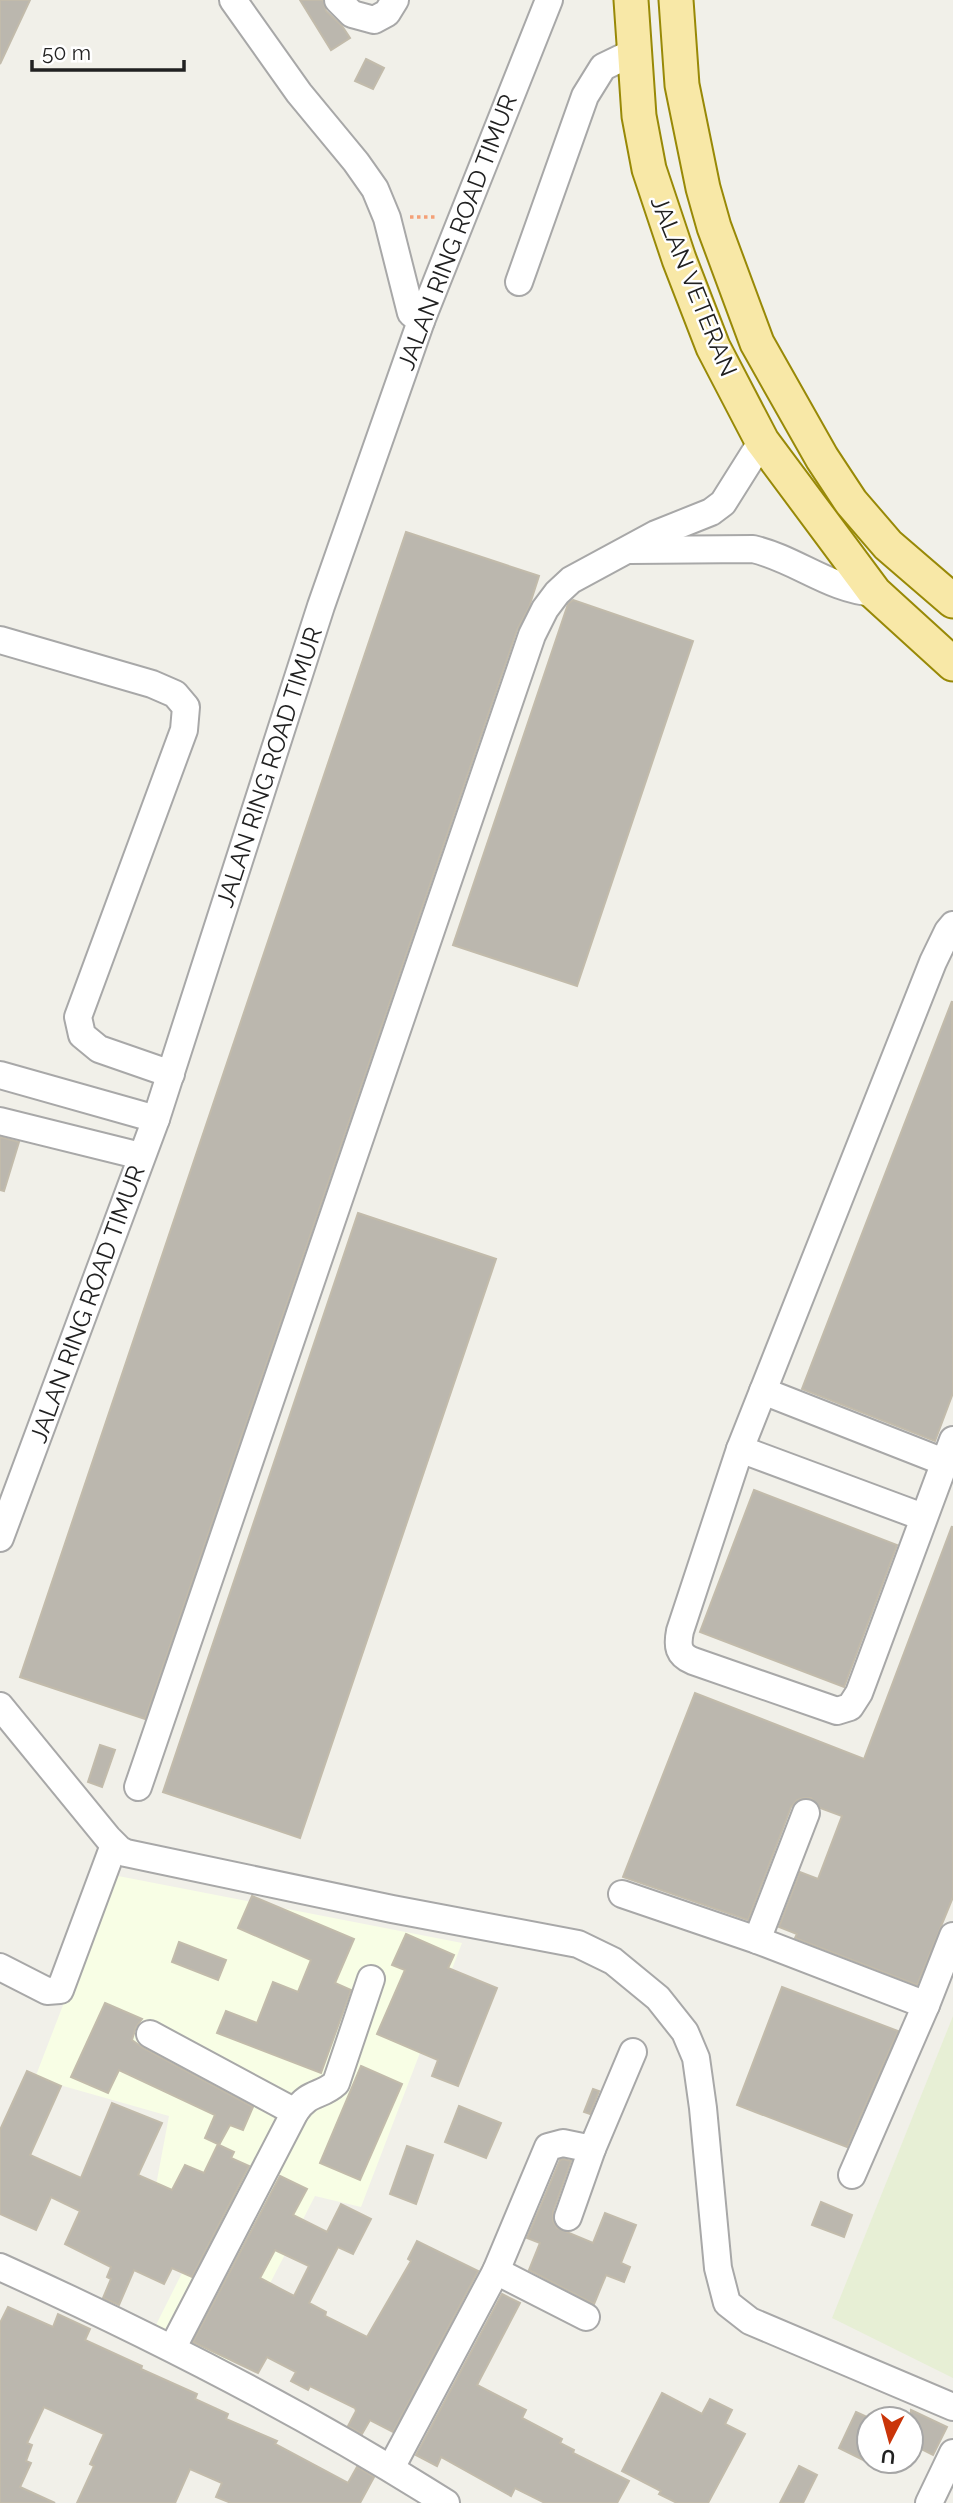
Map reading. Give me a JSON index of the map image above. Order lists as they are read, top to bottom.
{
  "streets": {
    "main road": ["JALAN VETERAN"],
    "street": ["JALAN RING ROAD TIMUR"]
  },
  "scale_bar": "50 m",
  "north": "bottom"
}
